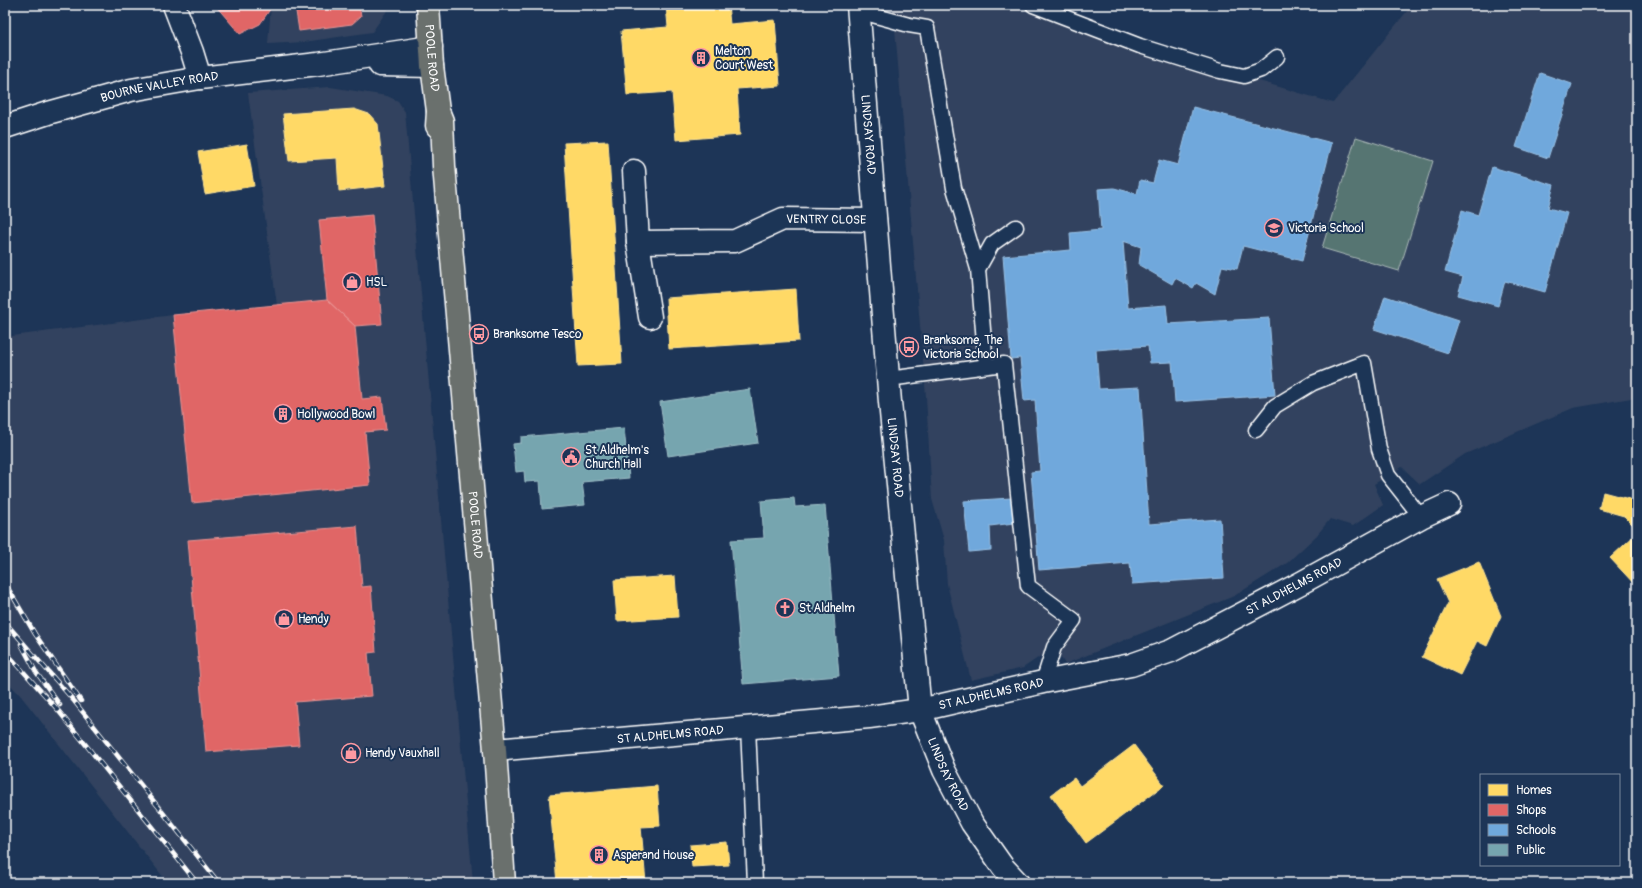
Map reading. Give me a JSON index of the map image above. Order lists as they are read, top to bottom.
{
  "streets": {
    "highway": ["POOLE ROAD"],
    "street": [
      "BOURNE VALLEY ROAD",
      "LINDSAY ROAD",
      "VENTRY CLOSE",
      "ST ALDHELMS ROAD"
    ]
  },
  "crossings": [
    ["POOLE ROAD", "BOURNE VALLEY ROAD"],
    ["POOLE ROAD", "ST ALDHELMS ROAD"],
    ["LINDSAY ROAD", "VENTRY CLOSE"],
    ["LINDSAY ROAD", "ST ALDHELMS ROAD"]
  ],
  "places": {
    "building": ["Melton Court West", "Hollywood Bowl", "Asperand House"],
    "school or university": ["Victoria School"],
    "shop": ["HSL", "Hendy", "Hendy Vauxhall"],
    "bus stop": ["Branksome Tesco", "Branksome, The Victoria School"],
    "public building": ["St Aldhelm's Church Hall"],
    "church": ["St Aldhelm"]
  },
  "legend": [
    "Homes",
    "Shops",
    "Schools",
    "Public"
  ]
}
